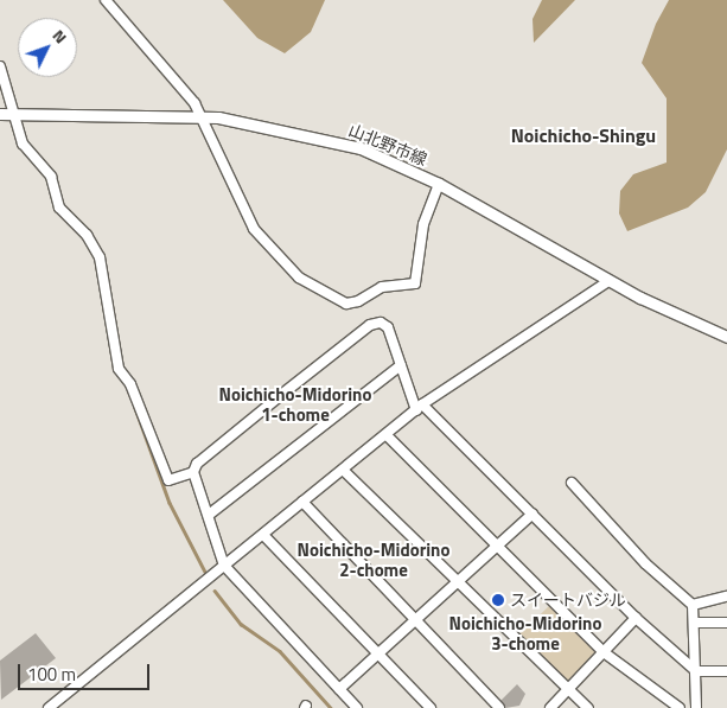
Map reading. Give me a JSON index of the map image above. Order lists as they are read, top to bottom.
{
  "streets": {
    "main road": ["山北野市線"]
  },
  "districts": [
    "Noichicho-Shingu",
    "Noichicho-Midorino 1-chome",
    "Noichicho-Midorino 2-chome",
    "Noichicho-Midorino 3-chome"
  ],
  "places": ["スイートバジル"],
  "scale_bar": "100 m",
  "north": "top right"
}
